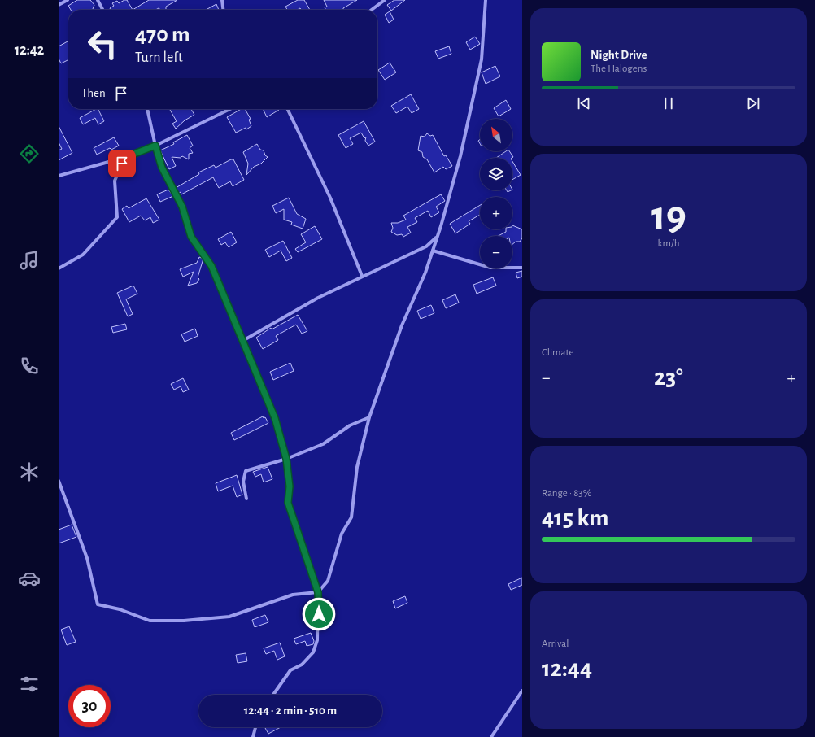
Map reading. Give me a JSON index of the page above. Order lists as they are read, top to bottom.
{
  "north": "top left",
  "page": {
    "tabs": "12:42",
    "turn": ["470 m", "Turn left"],
    "song": ["Night Drive", "The Halogens"],
    "then": "Then",
    "map_buttons": ["+", "−"],
    "tile": [
      ["19", "km/h"],
      "Climate",
      ["Range · 83%", "415 km"],
      ["Arrival", "12:44"]
    ],
    "heat": ["−", "23°", "+"],
    "limit": "30",
    "trip": "12:44 · 2 min · 510 m"
  }
}
